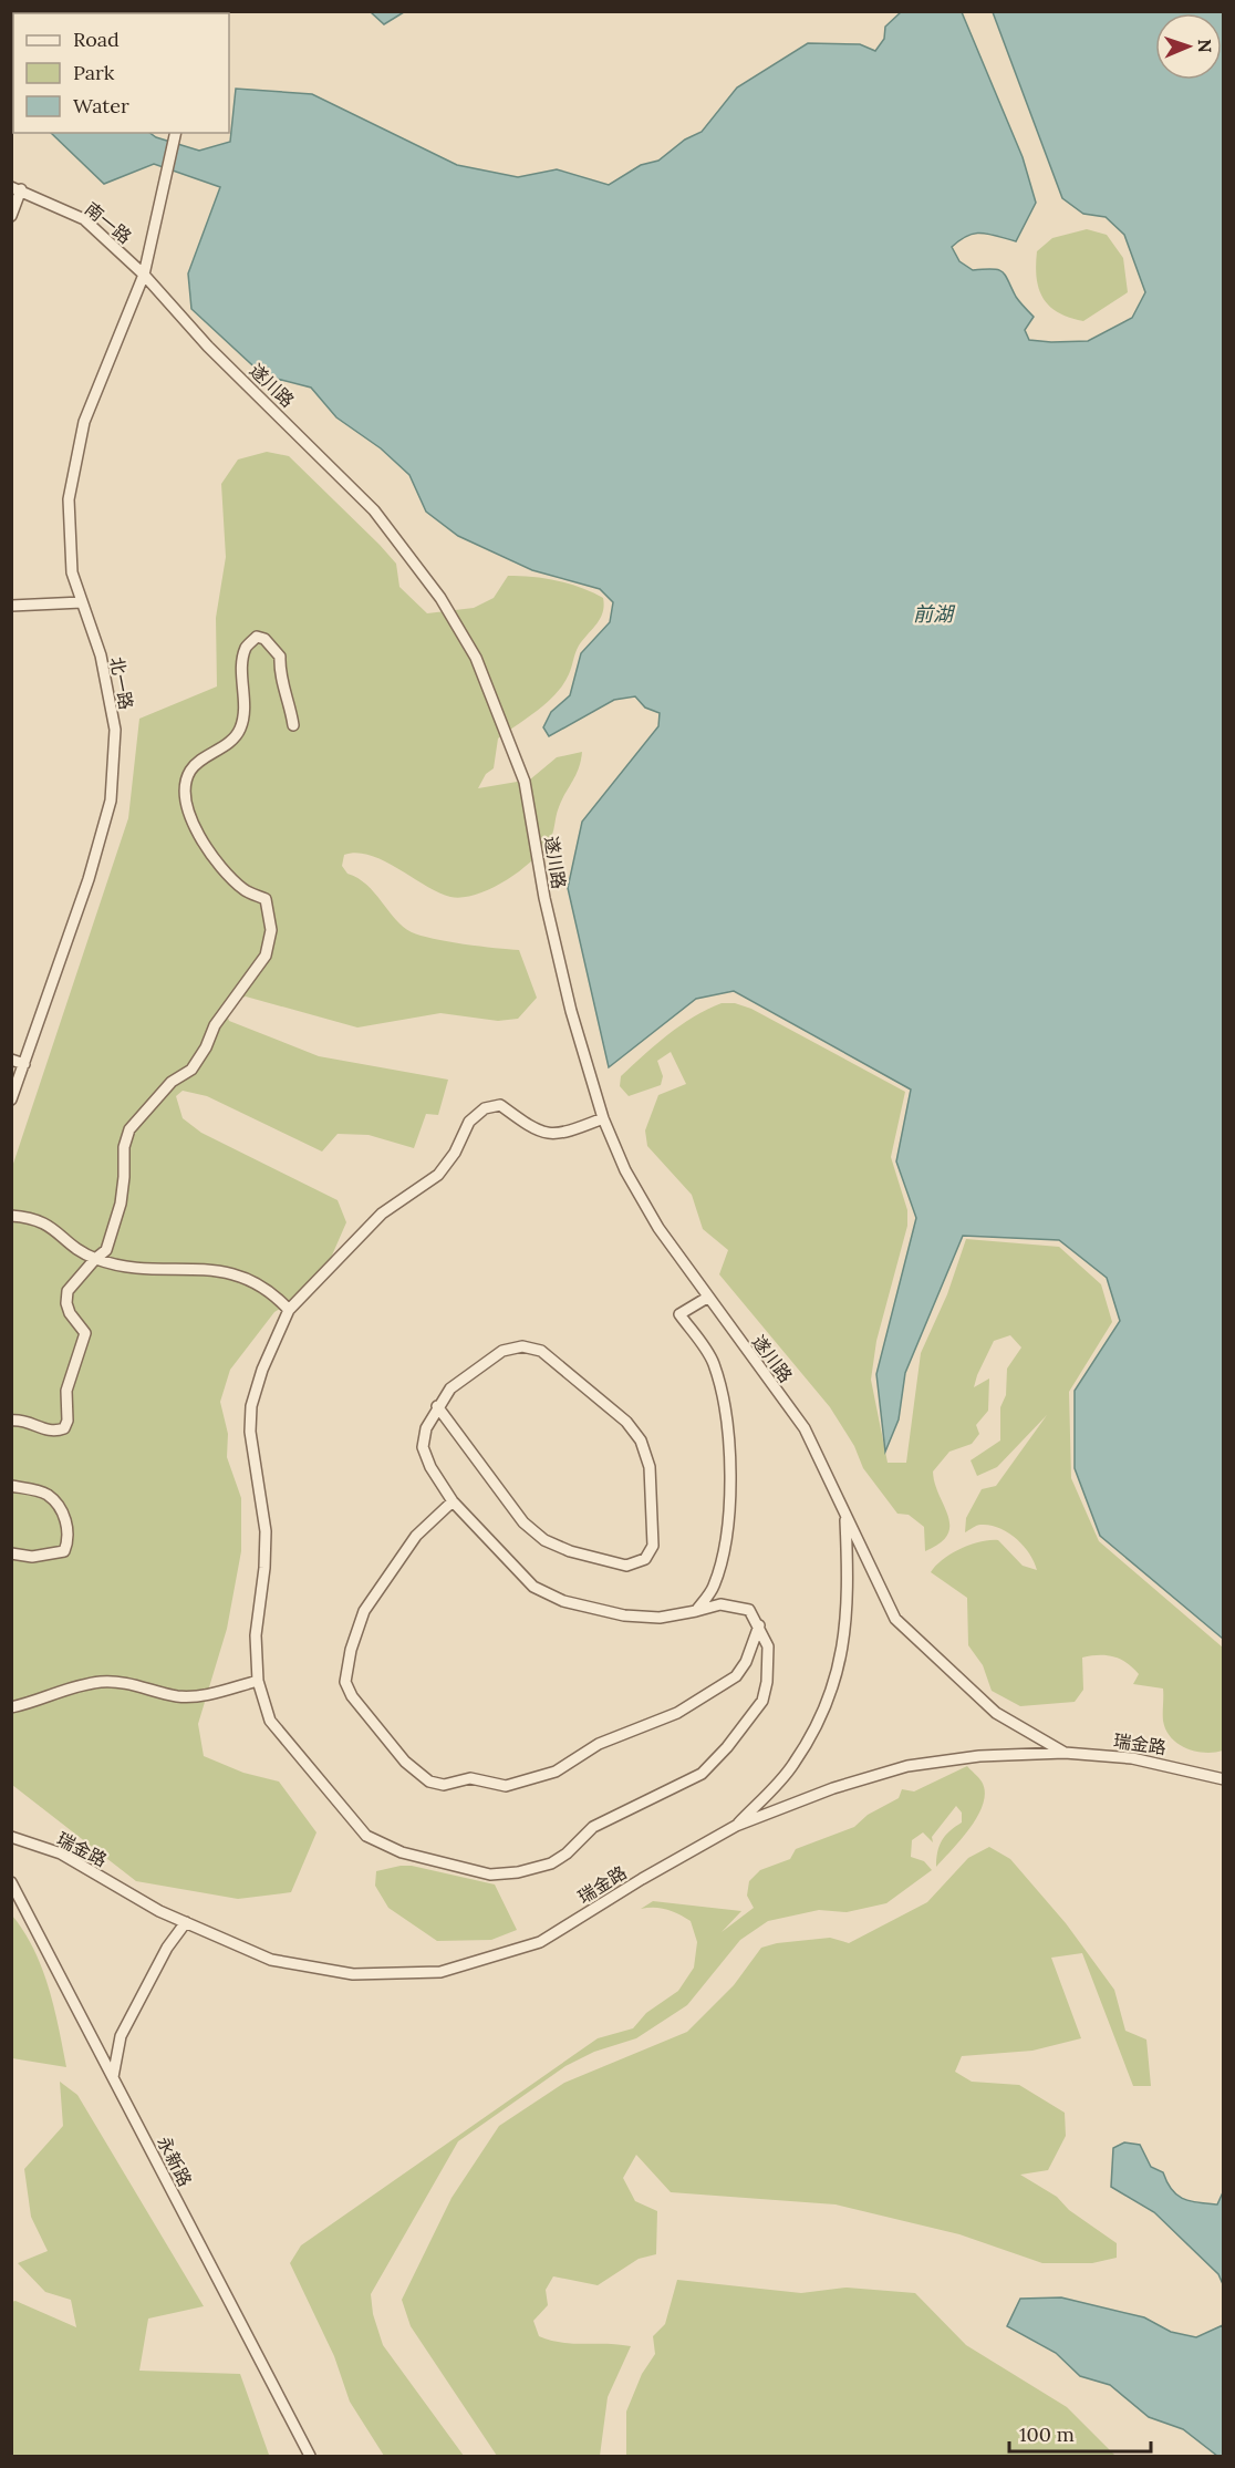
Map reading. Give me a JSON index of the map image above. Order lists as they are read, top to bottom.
{
  "streets": {
    "street": [
      "南一路",
      "遂川路",
      "北一路",
      "瑞金路",
      "永新路"
    ]
  },
  "crossings": [
    ["南一路", "遂川路"],
    ["南一路", "北一路"],
    ["遂川路", "北一路"],
    ["遂川路", "瑞金路"]
  ],
  "water": ["前湖"],
  "legend": ["Road", "Park", "Water"],
  "scale_bar": "100 m",
  "north": "right"
}
